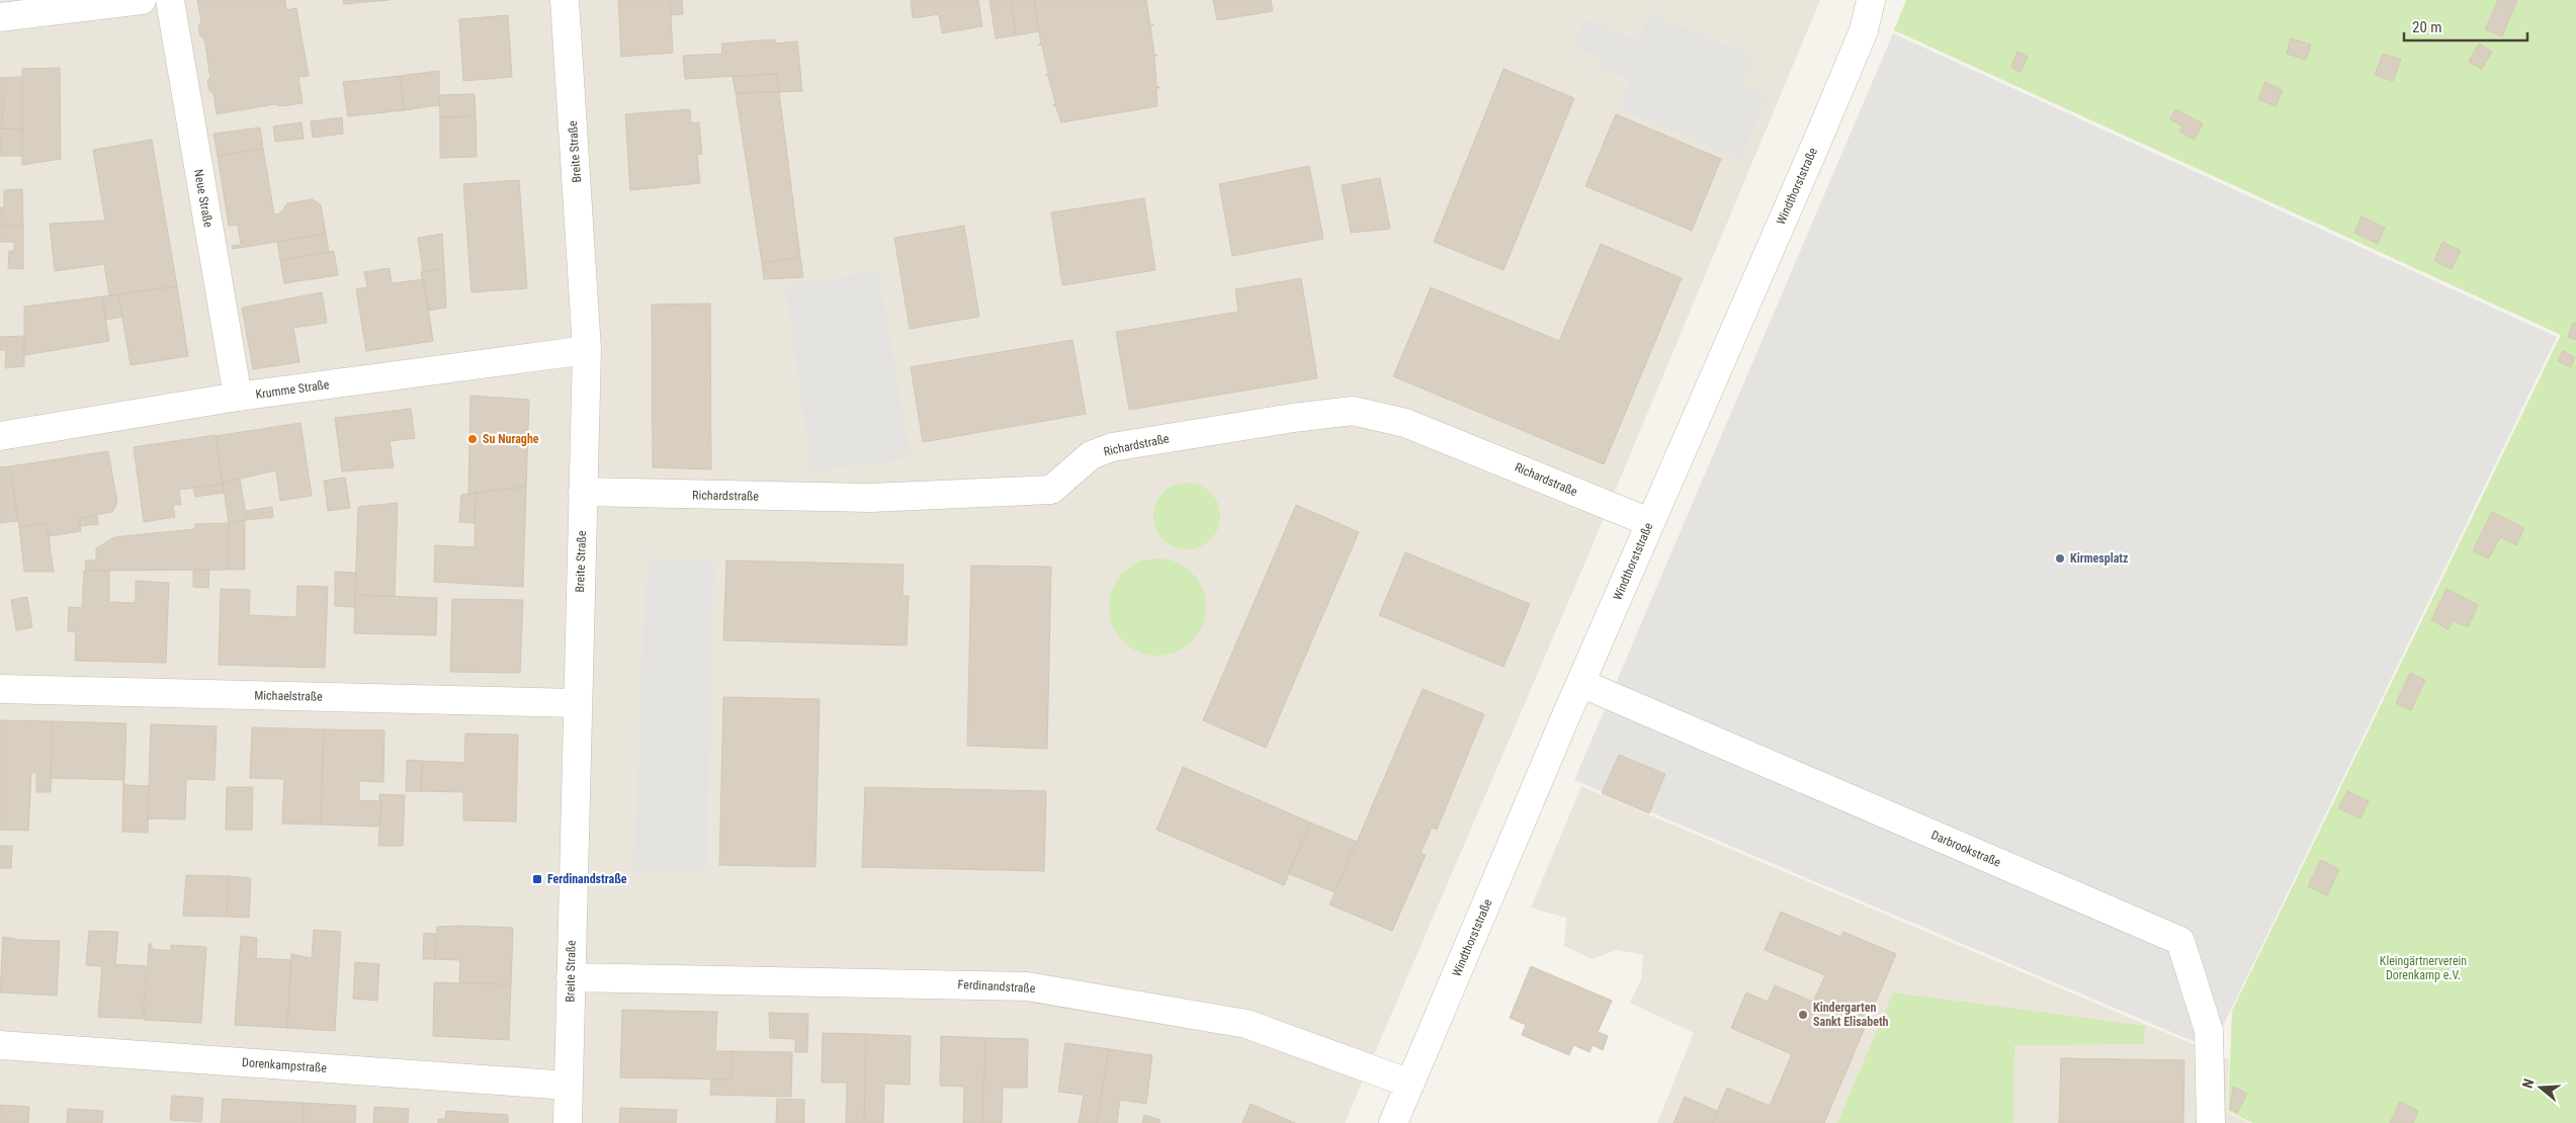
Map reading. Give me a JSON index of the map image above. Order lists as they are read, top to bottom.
{
  "streets": {
    "street": [
      "Breite Straße",
      "Windthorststraße",
      "Neue Straße",
      "Krumme Straße",
      "Richardstraße",
      "Michaelstraße",
      "Darbrookstraße",
      "Ferdinandstraße",
      "Dorenkampstraße"
    ]
  },
  "crossings": [
    ["Breite Straße", "Krumme Straße"],
    ["Breite Straße", "Richardstraße"],
    ["Breite Straße", "Michaelstraße"],
    ["Breite Straße", "Ferdinandstraße"],
    ["Breite Straße", "Dorenkampstraße"],
    ["Windthorststraße", "Richardstraße"],
    ["Windthorststraße", "Darbrookstraße"],
    ["Windthorststraße", "Ferdinandstraße"],
    ["Neue Straße", "Krumme Straße"]
  ],
  "parks": ["Kleingärtnerverein Dorenkamp e.V."],
  "places": {
    "other": ["Su Nuraghe", "Kirmesplatz", "Kindergarten Sankt Elisabeth"],
    "transit": ["Ferdinandstraße"]
  },
  "scale_bar": "20 m",
  "north": "left"
}
